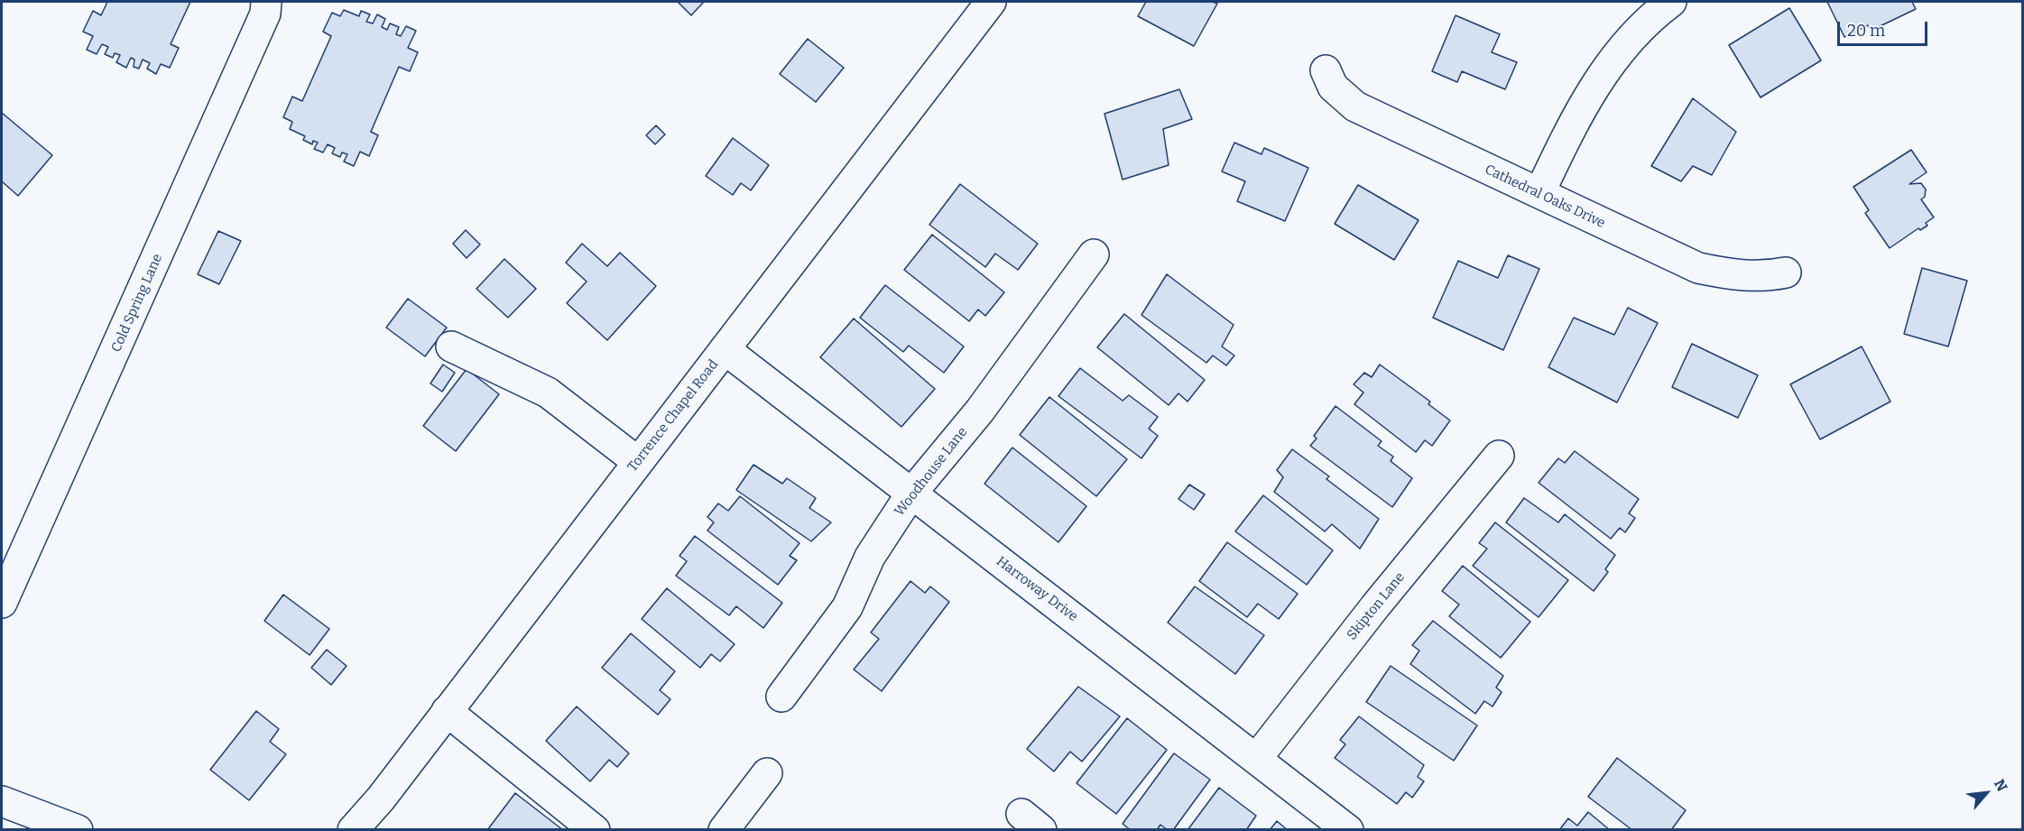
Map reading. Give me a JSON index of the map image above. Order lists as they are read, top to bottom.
{
  "streets": {
    "street": [
      "Cathedral Oaks Drive",
      "Cold Spring Lane",
      "Torrence Chapel Road",
      "Woodhouse Lane",
      "Harroway Drive",
      "Skipton Lane"
    ]
  },
  "crossings": [
    ["Torrence Chapel Road", "Harroway Drive"],
    ["Woodhouse Lane", "Harroway Drive"],
    ["Harroway Drive", "Skipton Lane"]
  ],
  "scale_bar": "20 m",
  "north": "top right"
}
